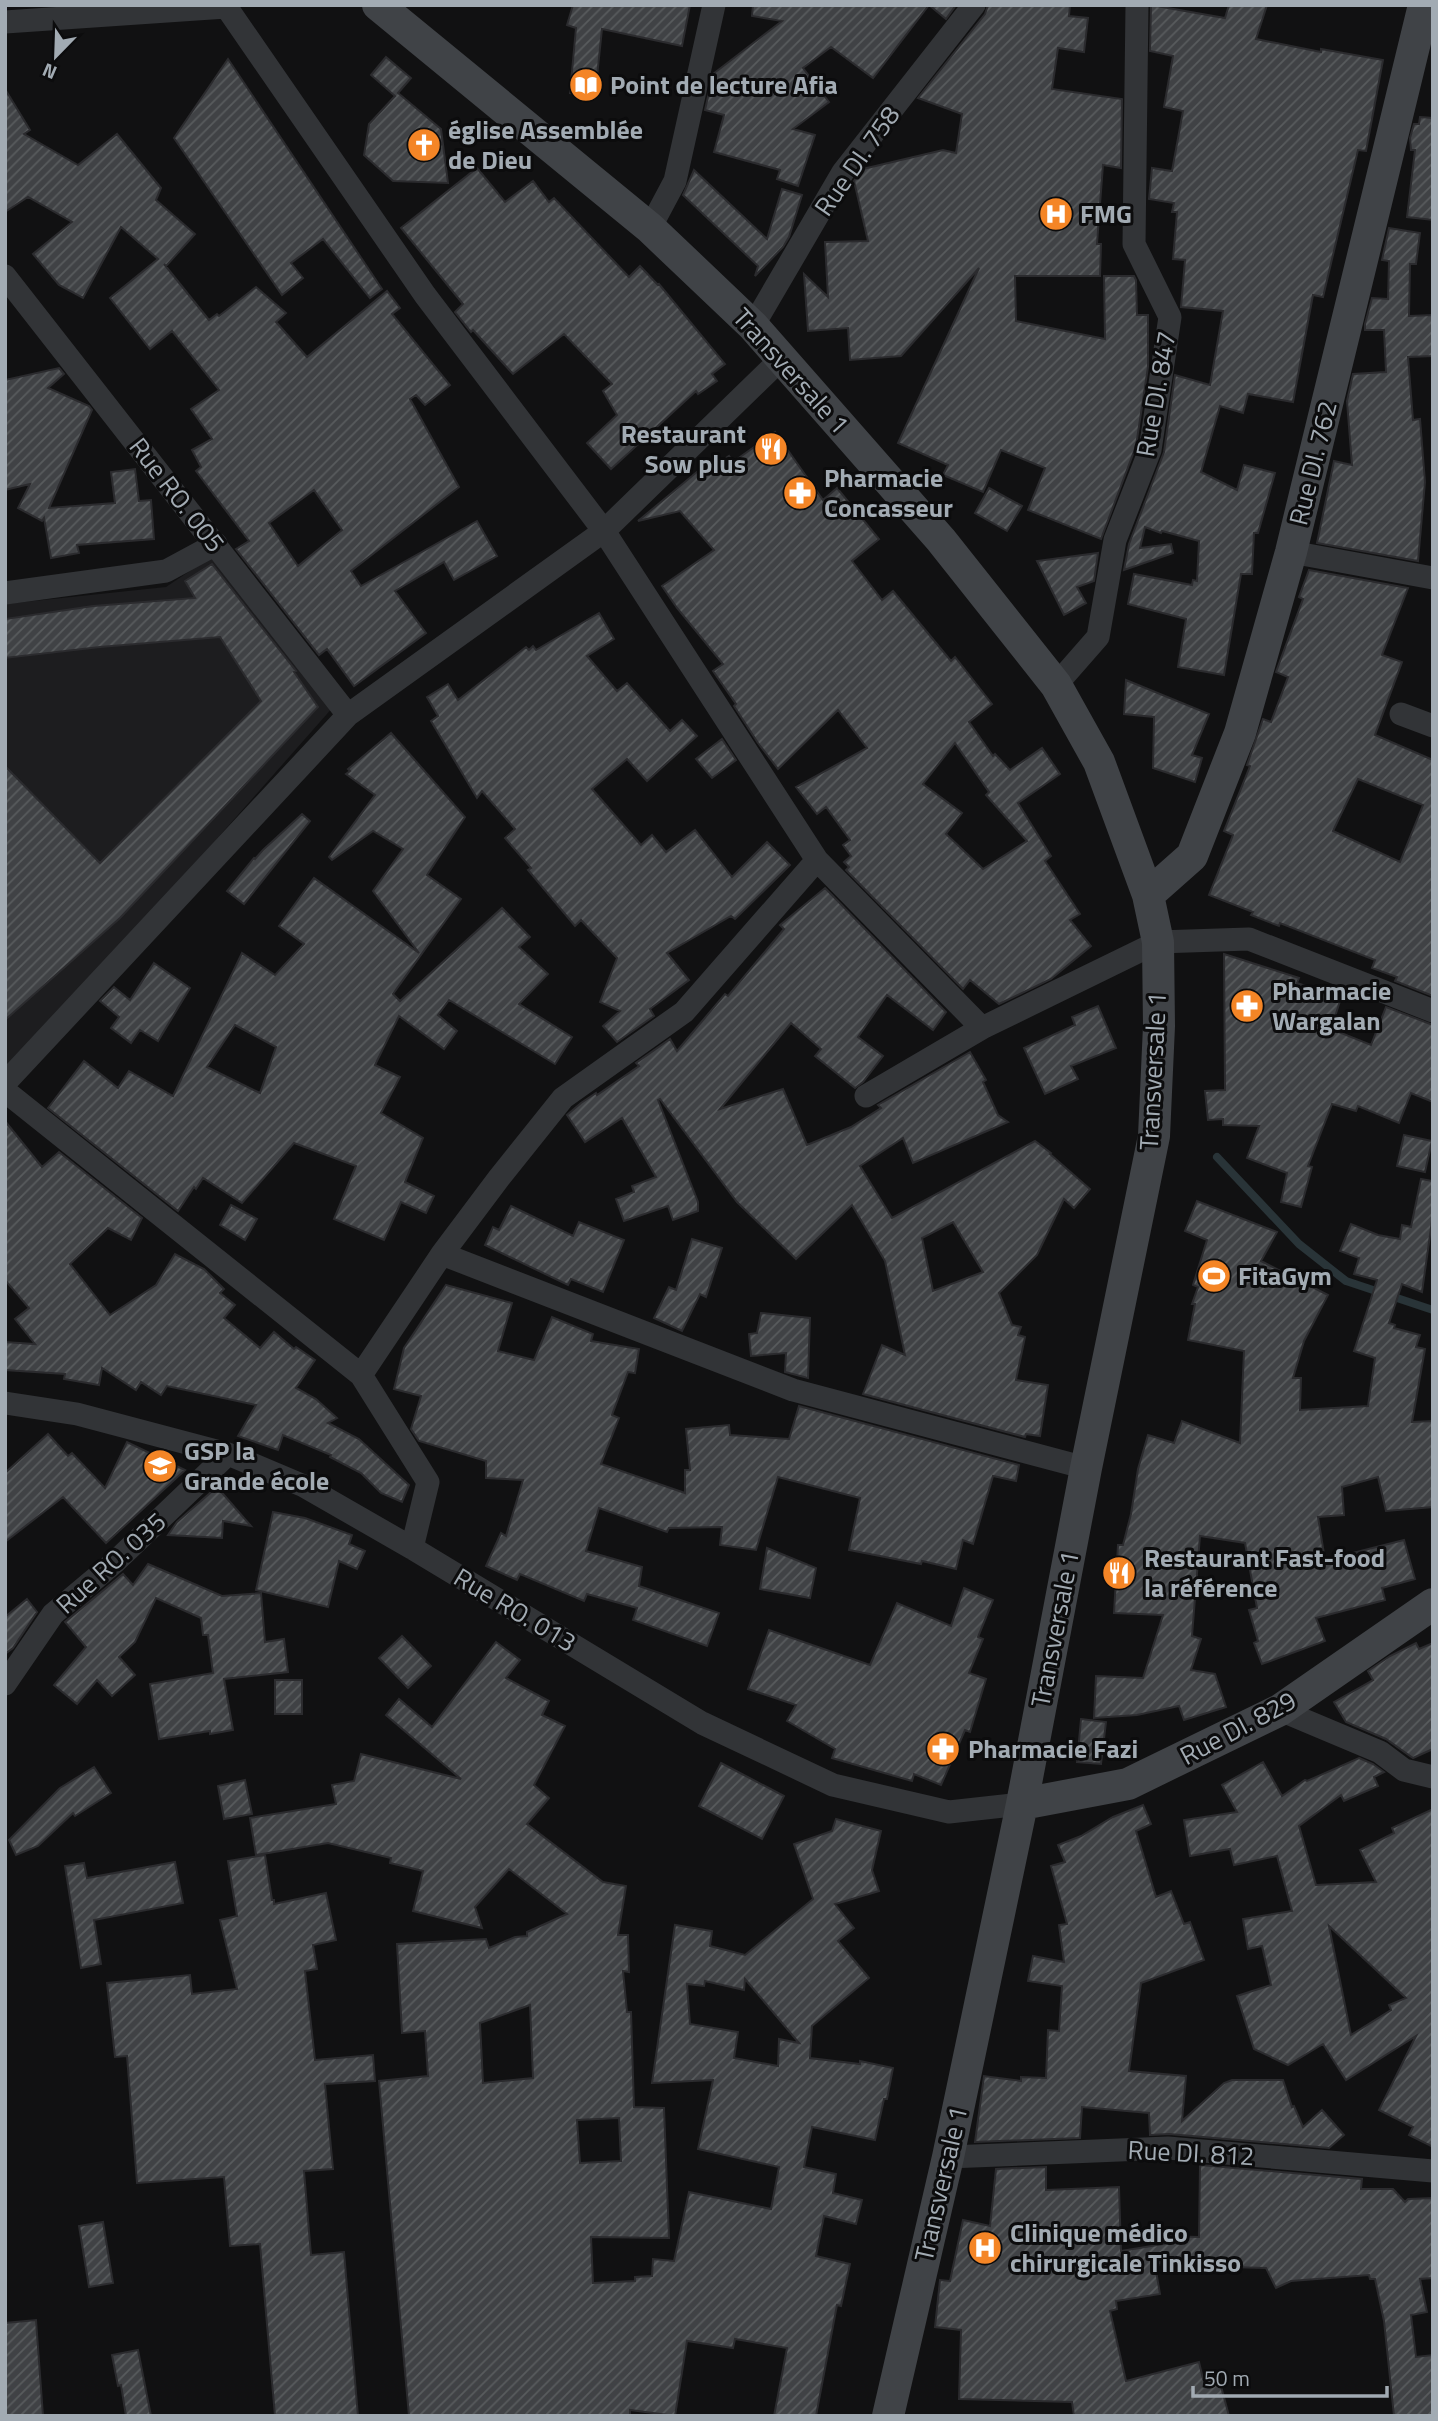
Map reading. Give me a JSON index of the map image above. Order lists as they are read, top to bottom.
{
  "streets": {
    "main road": ["Transversale 1", "Rue DI. 762", "Rue DI. 829"],
    "street": [
      "Rue DI. 758",
      "Rue DI. 847",
      "Rue RO. 005",
      "Rue RO. 035",
      "Rue RO. 013",
      "Rue DI. 812"
    ]
  },
  "crossings": [
    ["Rue DI. 758", "Transversale 1"],
    ["Transversale 1", "Rue DI. 847"],
    ["Transversale 1", "Rue DI. 762"],
    ["Transversale 1", "Rue RO. 013"],
    ["Transversale 1", "Rue DI. 829"],
    ["Transversale 1", "Rue DI. 812"],
    ["Rue RO. 035", "Rue RO. 013"],
    ["Rue RO. 013", "Rue DI. 829"]
  ],
  "places": {
    "library": ["Point de lecture Afia"],
    "church": ["église Assemblée de Dieu"],
    "hospital": ["FMG", "Clinique médico chirurgicale Tinkisso"],
    "restaurant": ["Restaurant Sow plus", "Restaurant Fast-food la référence"],
    "pharmacy": ["Pharmacie Concasseur", "Pharmacie Wargalan", "Pharmacie Fazi"],
    "sports": ["FitaGym"],
    "school or university": ["GSP la Grande école"]
  },
  "scale_bar": "50 m",
  "north": "bottom left"
}
